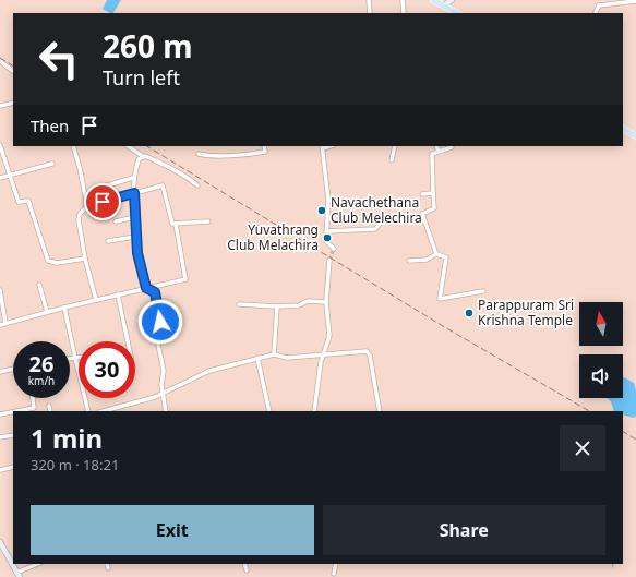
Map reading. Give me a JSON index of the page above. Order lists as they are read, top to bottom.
{
  "places": ["Navachethana Club Melechira", "Yuvathrang Club Melachira", "Parappuram Sri Krishna Temple"],
  "north": "top",
  "page": {
    "turn": ["260 m", "Turn left"],
    "then": "Then",
    "speed": "26 km/h",
    "limit": "30",
    "heading": ["1 min", "320 m · 18:21"],
    "buttons": ["Exit", "Share"]
  }
}
